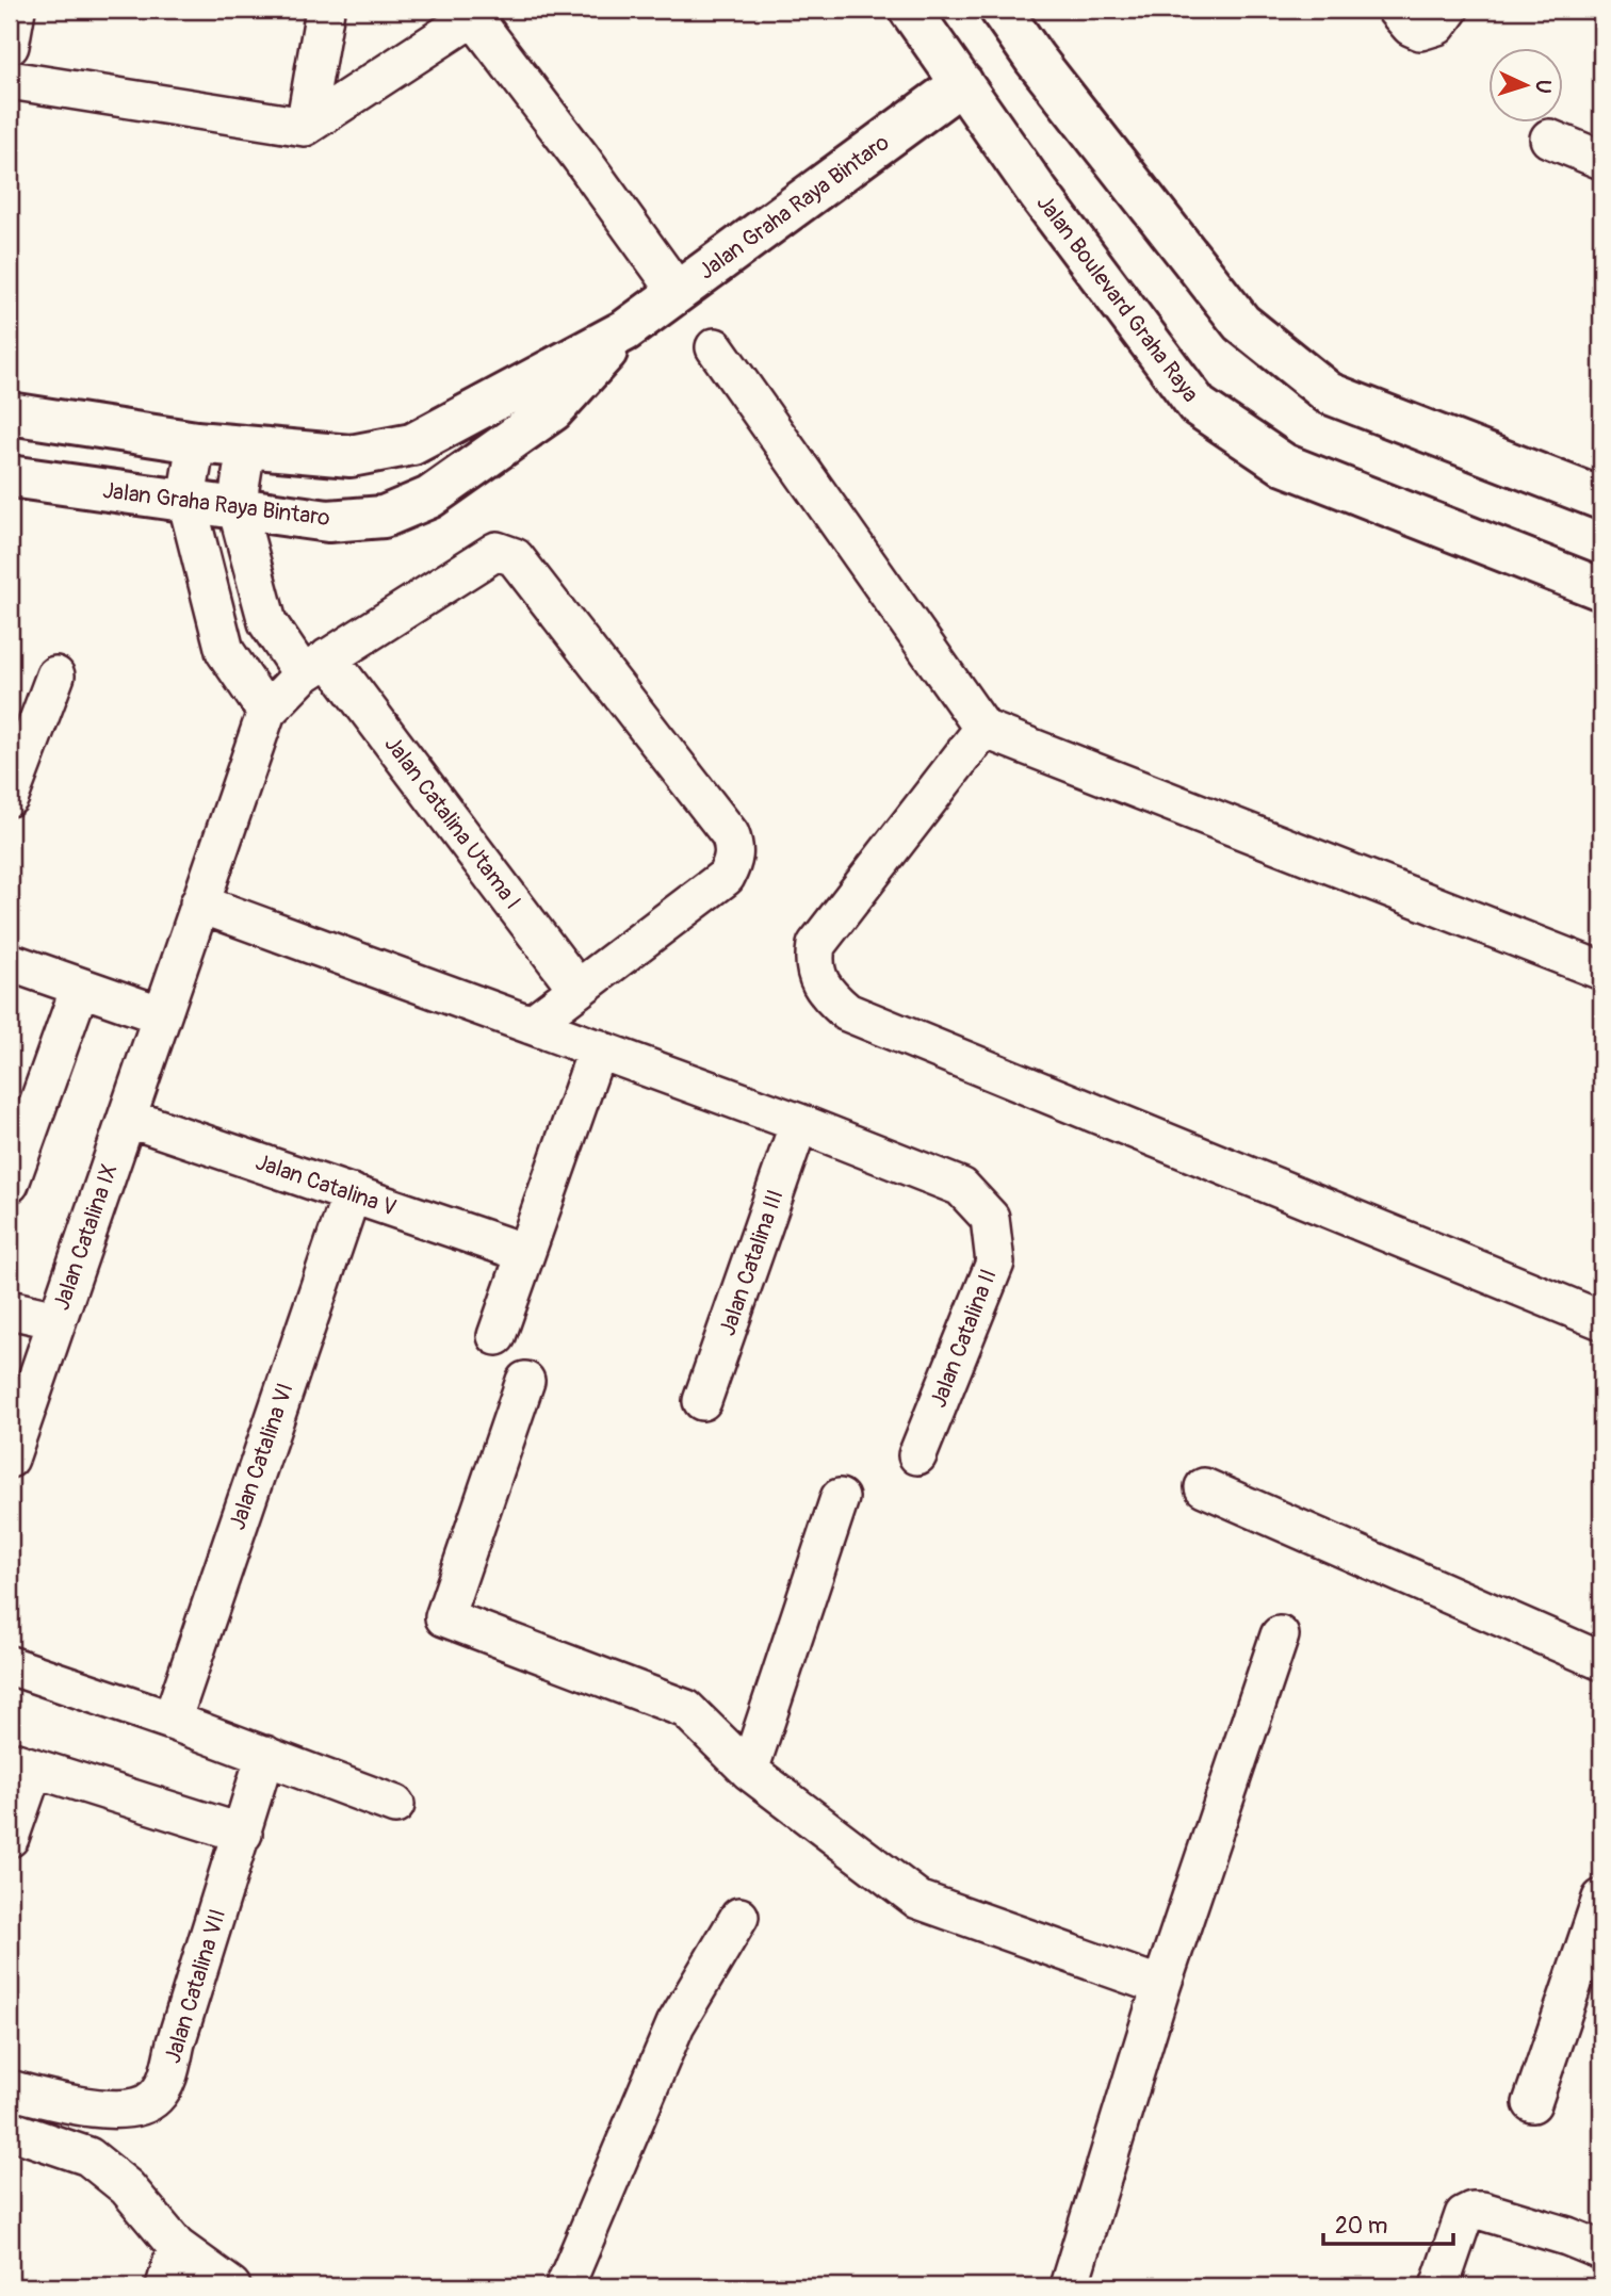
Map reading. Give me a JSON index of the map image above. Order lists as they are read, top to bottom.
{
  "streets": {
    "main road": ["Jalan Graha Raya Bintaro", "Jalan Boulevard Graha Raya"],
    "street": [
      "Jalan Catalina Utama I",
      "Jalan Catalina V",
      "Jalan Catalina IX",
      "Jalan Catalina III",
      "Jalan Catalina II",
      "Jalan Catalina VI",
      "Jalan Catalina VII"
    ]
  },
  "crossings": [
    ["Jalan Graha Raya Bintaro", "Jalan Boulevard Graha Raya"],
    ["Jalan Graha Raya Bintaro", "Jalan Catalina Utama I"],
    ["Jalan Catalina V", "Jalan Catalina IX"],
    ["Jalan Catalina V", "Jalan Catalina VI"],
    ["Jalan Catalina III", "Jalan Catalina II"]
  ],
  "scale_bar": "20 m",
  "north": "right"
}
